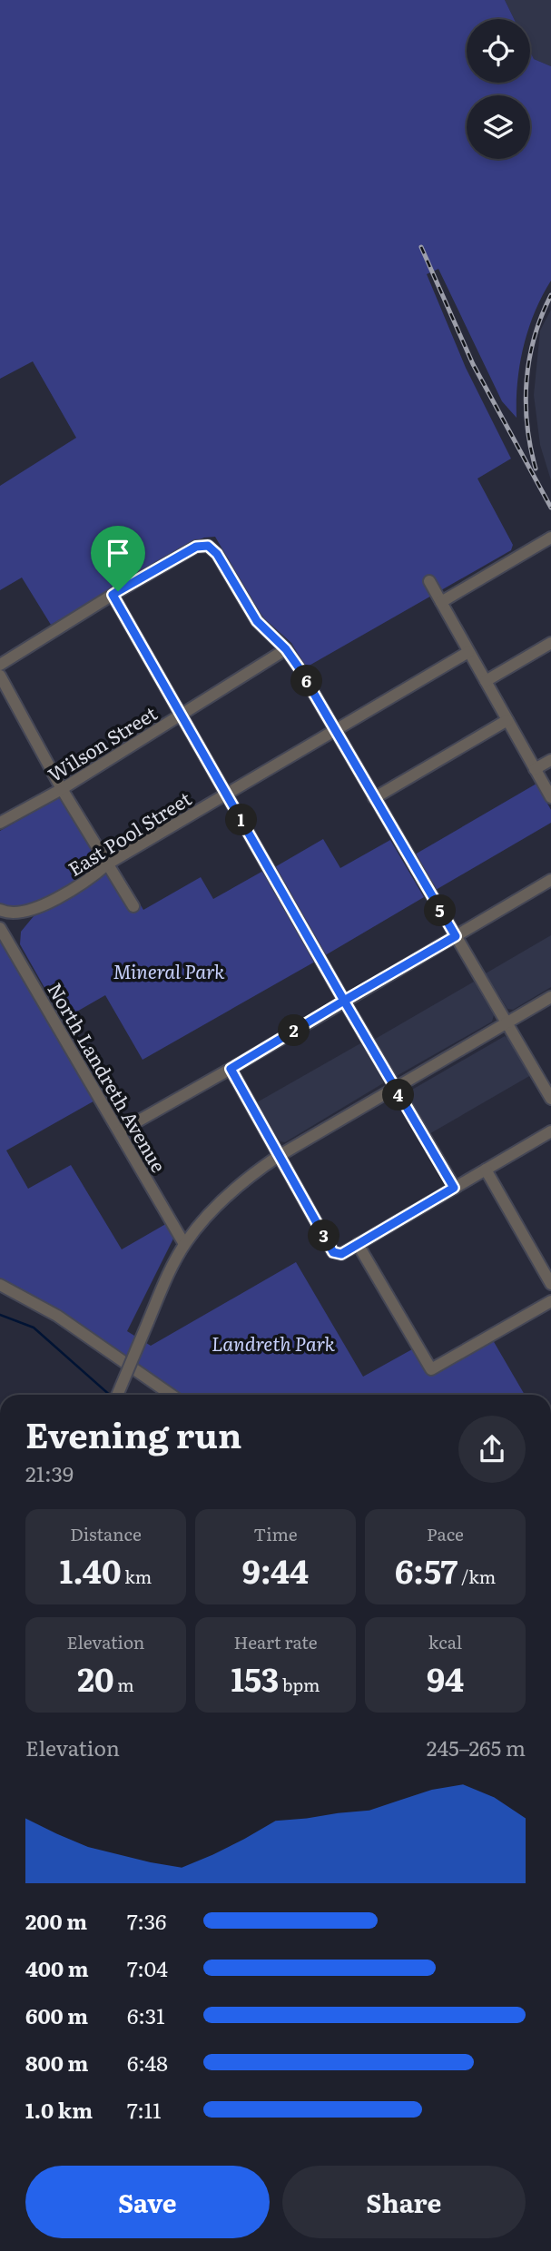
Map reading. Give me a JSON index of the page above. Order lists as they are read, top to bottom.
{
  "streets": {
    "street": ["Wilson Street", "East Pool Street", "North Landreth Avenue"]
  },
  "parks": ["Mineral Park", "Landreth Park"],
  "page": {
    "pins": [
      "6",
      "1",
      "5",
      "2",
      "4",
      "3"
    ],
    "heading": ["Evening run", "21:39"],
    "stats": [
      ["Distance", "1.40 km"],
      ["Time", "9:44"],
      ["Pace", "6:57 /km"],
      ["Elevation", "20 m"],
      ["Heart rate", "153 bpm"],
      ["kcal", "94"]
    ],
    "chart": ["Elevation", "245–265 m"],
    "list": [
      {
        "name": "200 m",
        "note": "7:36"
      },
      {
        "name": "400 m",
        "note": "7:04"
      },
      {
        "name": "600 m",
        "note": "6:31"
      },
      {
        "name": "800 m",
        "note": "6:48"
      },
      {
        "name": "1.0 km",
        "note": "7:11"
      }
    ],
    "buttons": ["Save", "Share"]
  }
}
